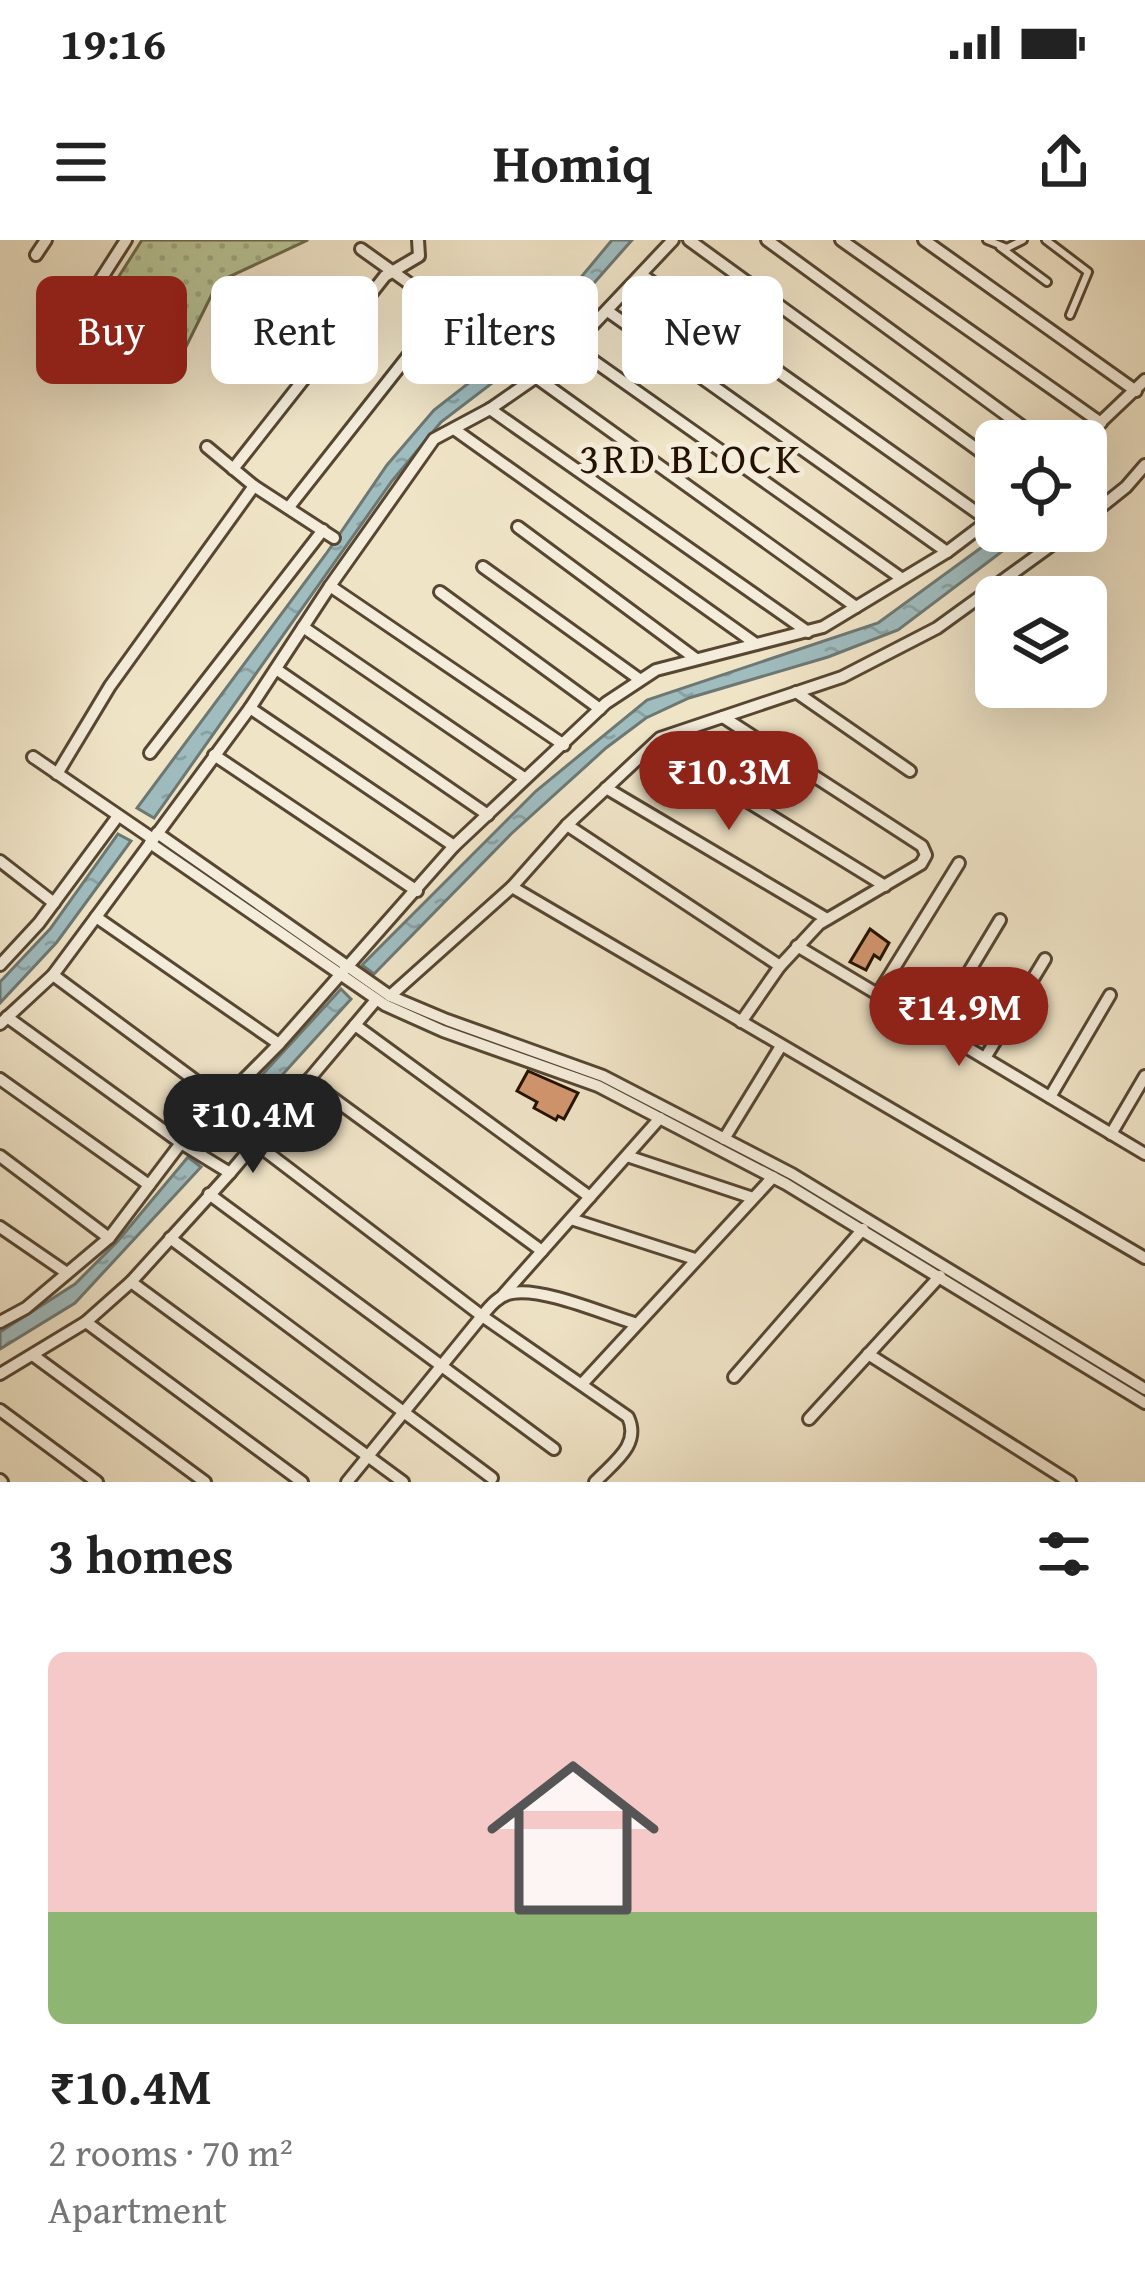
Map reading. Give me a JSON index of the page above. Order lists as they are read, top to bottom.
{
  "districts": ["3RD BLOCK"],
  "page": {
    "status": "19:16",
    "header": "Homiq",
    "chip": [
      "Buy",
      "Rent",
      "Filters",
      "New"
    ],
    "price": ["₹10.3M", "₹14.9M", "₹10.4M"],
    "heading": "3 homes",
    "list": [
      {
        "name": "₹10.4M",
        "note": "2 rooms · 70 m² · Apartment"
      }
    ]
  }
}
